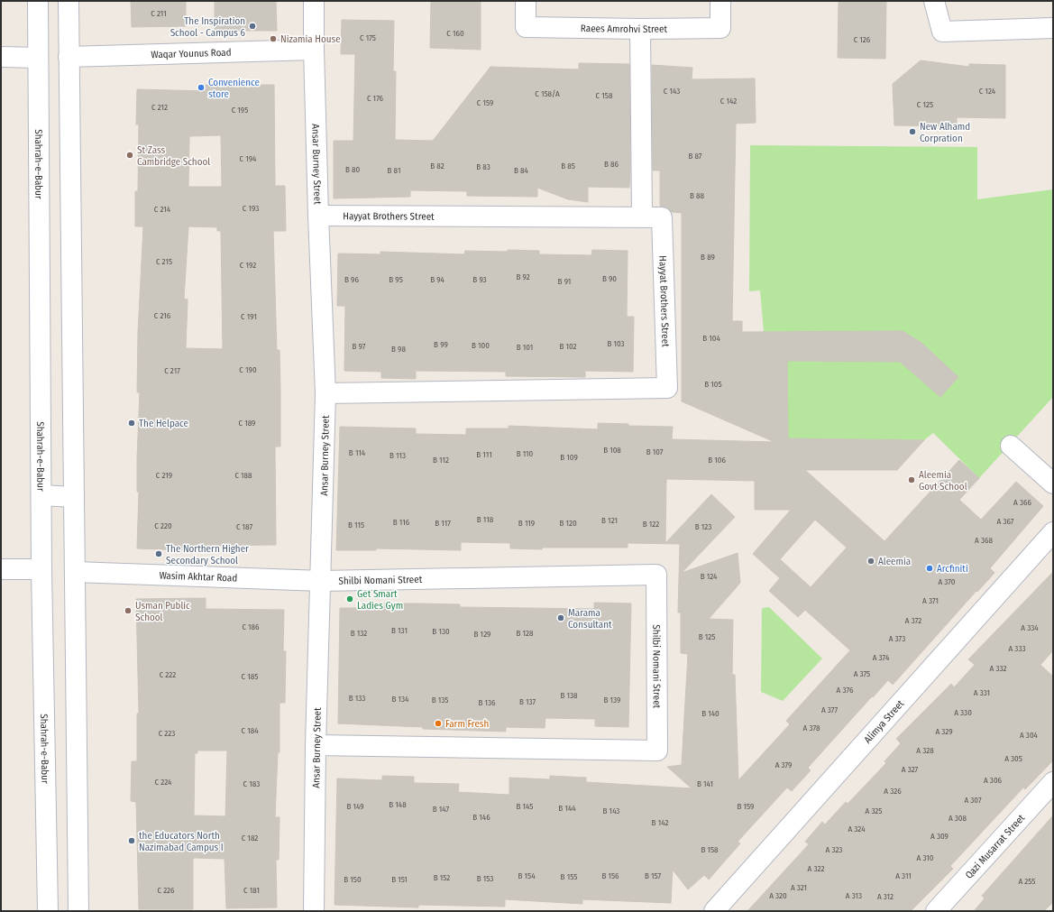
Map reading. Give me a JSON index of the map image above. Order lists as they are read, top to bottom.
{
  "streets": {
    "street": [
      "Raees Amrohvi Street",
      "Waqar Younus Road",
      "Shahrah-e-Babur",
      "Ansar Burney Street",
      "Hayyat Brothers Street",
      "Wasim Akhtar Road",
      "Shilbi Nomani Street",
      "Alimya Street",
      "Qazi Musarrat Street"
    ]
  },
  "crossings": [
    ["Waqar Younus Road", "Ansar Burney Street"],
    ["Ansar Burney Street", "Hayyat Brothers Street"],
    ["Ansar Burney Street", "Wasim Akhtar Road"],
    ["Ansar Burney Street", "Shilbi Nomani Street"],
    ["Wasim Akhtar Road", "Shilbi Nomani Street"]
  ],
  "places": [
    "The Inspiration School - Campus 6",
    "Nizamia House",
    "Convenience store",
    "New Alhamd Corpration",
    "St Zass Cambridge School",
    "The Helpace",
    "Aleemia Govt School",
    "The Northern Higher Secondary School",
    "Aleemia",
    "Arcfiniti",
    "Get Smart Ladies Gym",
    "Usman Public School",
    "Marama Consultant",
    "Farm Fresh",
    "the Educators North Nazimabad Campus I"
  ],
  "house_numbers": [
    "C 211",
    "C 160",
    "C 175",
    "C 126",
    "C 143",
    "C 124",
    "C 158/A",
    "C 158",
    "C 176",
    "C 142",
    "C 159",
    "C 125",
    "C 212",
    "C 195",
    "B 87",
    "C 194",
    "B 86",
    "B 82",
    "B 85",
    "B 83",
    "B 80",
    "B 81",
    "B 84",
    "B 88",
    "C 193",
    "C 214",
    "B 89",
    "C 215",
    "C 192",
    "B 92",
    "B 90",
    "B 96",
    "B 95",
    "B 94",
    "B 93",
    "B 91",
    "C 216",
    "C 191",
    "B 104",
    "B 103",
    "B 99",
    "B 100",
    "B 97",
    "B 102",
    "B 101",
    "B 98",
    "C 190",
    "C 217",
    "B 105",
    "C 189",
    "B 108",
    "B 107",
    "B 114",
    "B 110",
    "B 111",
    "B 113",
    "B 109",
    "B 112",
    "B 106",
    "C 219",
    "C 188",
    "A 366",
    "B 118",
    "B 121",
    "A 367",
    "B 116",
    "B 117",
    "B 119",
    "B 120",
    "B 122",
    "B 115",
    "C 220",
    "C 187",
    "B 123",
    "A 368",
    "B 124",
    "A 370",
    "A 371",
    "A 372",
    "C 186",
    "A 334",
    "B 131",
    "B 130",
    "B 132",
    "B 128",
    "B 129",
    "B 125",
    "A 373",
    "A 333",
    "A 374",
    "A 332",
    "A 375",
    "C 222",
    "C 185",
    "A 376",
    "A 331",
    "B 138",
    "B 133",
    "B 134",
    "B 135",
    "B 139",
    "B 137",
    "B 136",
    "A 377",
    "A 330",
    "B 140",
    "A 378",
    "C 184",
    "A 329",
    "C 223",
    "A 304",
    "A 328",
    "A 305",
    "A 379",
    "A 327",
    "A 306",
    "C 224",
    "C 183",
    "B 141",
    "A 326",
    "A 307",
    "B 148",
    "B 149",
    "B 145",
    "B 159",
    "B 144",
    "B 147",
    "B 143",
    "A 325",
    "B 146",
    "A 308",
    "B 142",
    "A 324",
    "A 309",
    "C 182",
    "B 158",
    "A 323",
    "A 310",
    "A 322",
    "B 154",
    "B 156",
    "B 157",
    "A 311",
    "B 155",
    "B 152",
    "B 153",
    "B 150",
    "B 151",
    "A 255",
    "A 321",
    "C 226",
    "C 181",
    "A 320",
    "A 313",
    "A 312"
  ]
}
